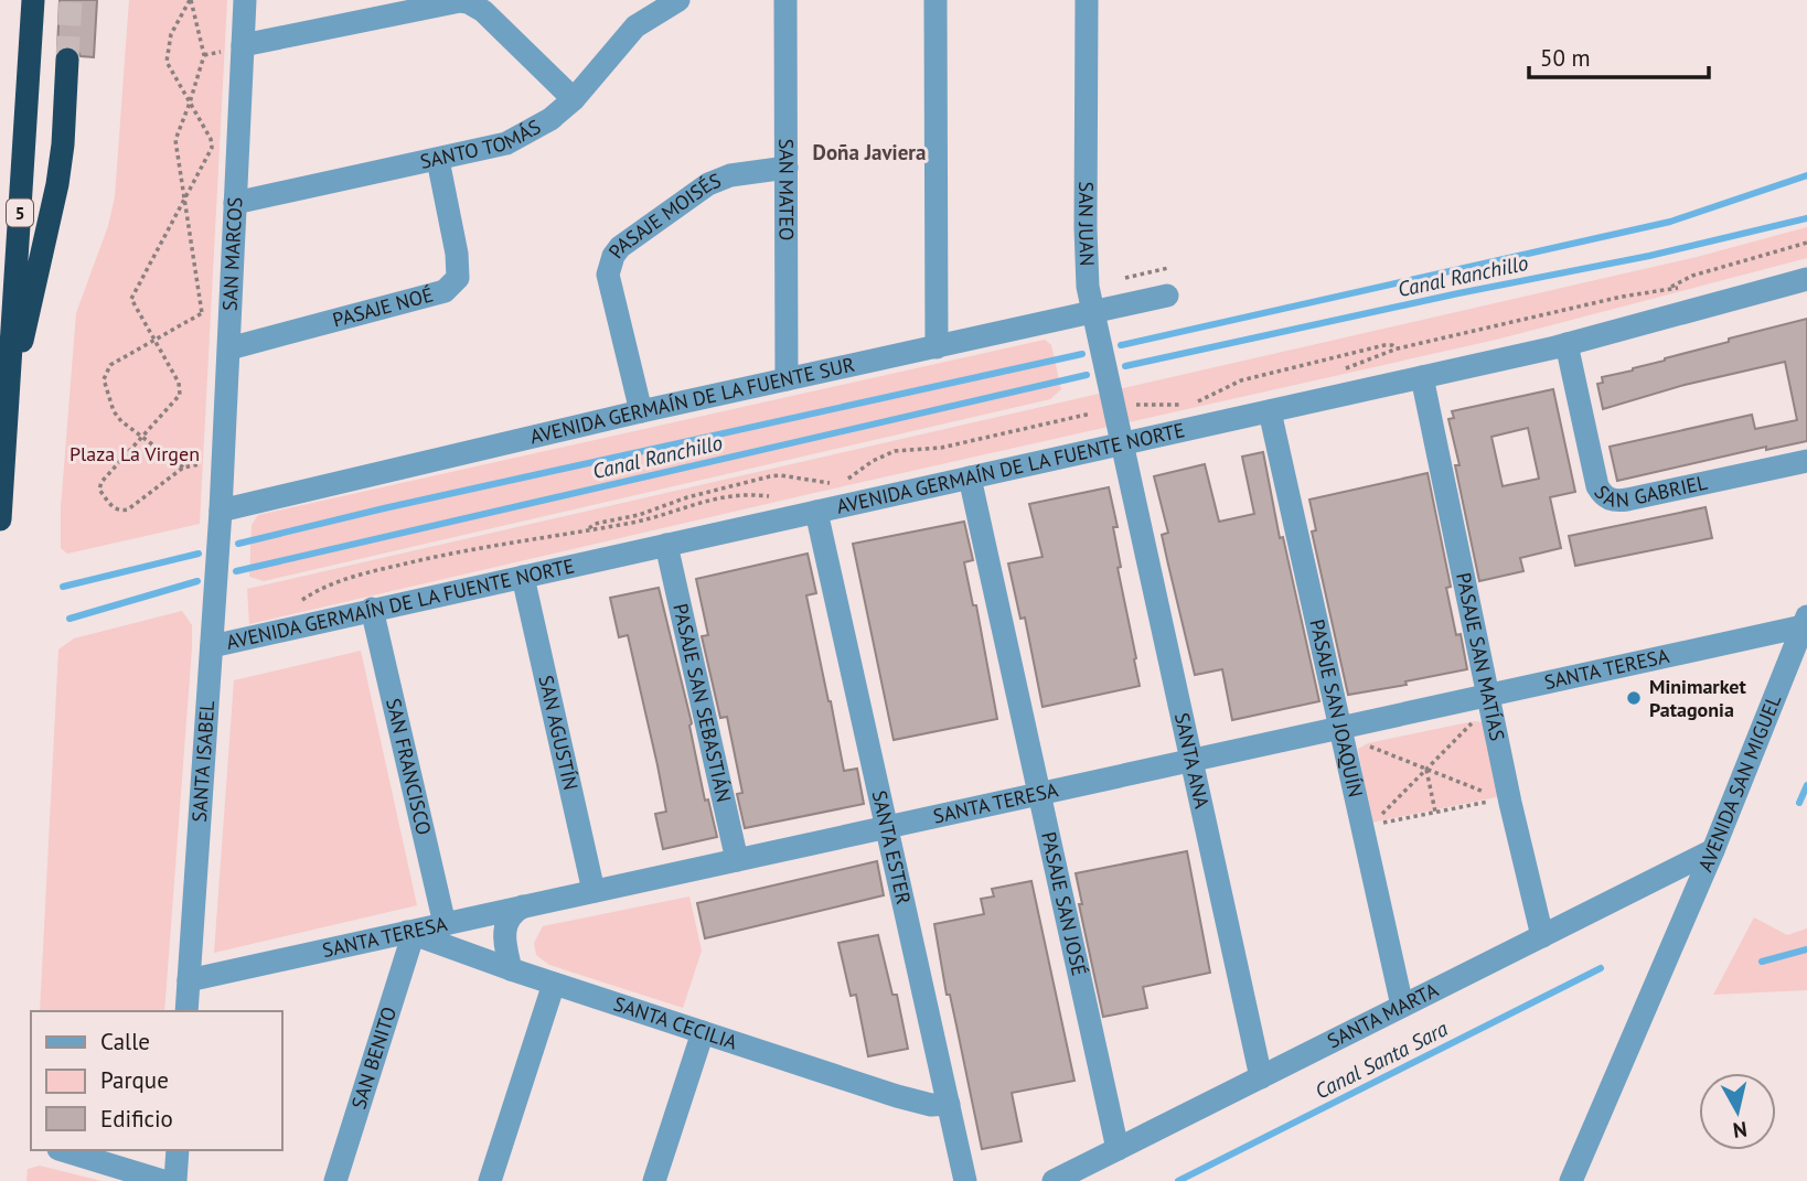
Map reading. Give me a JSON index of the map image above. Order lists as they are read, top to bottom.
{
  "streets": {
    "highway": ["5"],
    "street": [
      "SANTO TOMÁS",
      "SAN MATEO",
      "PASAJE MOISÉS",
      "SAN JUAN",
      "SAN MARCOS",
      "PASAJE NOÉ",
      "AVENIDA GERMAÍN DE LA FUENTE SUR",
      "AVENIDA GERMAÍN DE LA FUENTE NORTE",
      "SAN GABRIEL",
      "PASAJE SAN MATÍAS",
      "SANTA TERESA",
      "PASAJE SAN SEBASTIÁN",
      "PASAJE SAN JOAQUÍN",
      "SAN AGUSTÍN",
      "SANTA ANA",
      "SANTA ISABEL",
      "SAN FRANCISCO",
      "AVENIDA SAN MIGUEL",
      "SANTA ESTER",
      "PASAJE SAN JOSÉ",
      "SANTA MARTA",
      "SANTA CECILIA",
      "SAN BENITO"
    ]
  },
  "crossings": [
    ["SANTO TOMÁS", "SAN MARCOS"],
    ["SANTO TOMÁS", "PASAJE NOÉ"],
    ["SAN MATEO", "PASAJE MOISÉS"],
    ["SAN MATEO", "AVENIDA GERMAÍN DE LA FUENTE SUR"],
    ["PASAJE MOISÉS", "AVENIDA GERMAÍN DE LA FUENTE SUR"],
    ["SAN JUAN", "AVENIDA GERMAÍN DE LA FUENTE SUR"],
    ["SAN JUAN", "AVENIDA GERMAÍN DE LA FUENTE NORTE"],
    ["SAN JUAN", "SANTA ANA"],
    ["SAN MARCOS", "PASAJE NOÉ"],
    ["SAN MARCOS", "AVENIDA GERMAÍN DE LA FUENTE SUR"],
    ["SAN MARCOS", "SANTA ISABEL"],
    ["AVENIDA GERMAÍN DE LA FUENTE SUR", "SANTA ISABEL"],
    ["AVENIDA GERMAÍN DE LA FUENTE NORTE", "SAN GABRIEL"],
    ["AVENIDA GERMAÍN DE LA FUENTE NORTE", "PASAJE SAN MATÍAS"],
    ["AVENIDA GERMAÍN DE LA FUENTE NORTE", "PASAJE SAN SEBASTIÁN"],
    ["AVENIDA GERMAÍN DE LA FUENTE NORTE", "PASAJE SAN JOAQUÍN"],
    ["AVENIDA GERMAÍN DE LA FUENTE NORTE", "SAN AGUSTÍN"],
    ["AVENIDA GERMAÍN DE LA FUENTE NORTE", "SANTA ANA"],
    ["AVENIDA GERMAÍN DE LA FUENTE NORTE", "SANTA ISABEL"],
    ["AVENIDA GERMAÍN DE LA FUENTE NORTE", "SAN FRANCISCO"],
    ["AVENIDA GERMAÍN DE LA FUENTE NORTE", "SANTA ESTER"],
    ["AVENIDA GERMAÍN DE LA FUENTE NORTE", "PASAJE SAN JOSÉ"],
    ["PASAJE SAN MATÍAS", "SANTA TERESA"],
    ["PASAJE SAN MATÍAS", "SANTA MARTA"],
    ["SANTA TERESA", "PASAJE SAN SEBASTIÁN"],
    ["SANTA TERESA", "PASAJE SAN JOAQUÍN"],
    ["SANTA TERESA", "SAN AGUSTÍN"],
    ["SANTA TERESA", "SANTA ANA"],
    ["SANTA TERESA", "SANTA ISABEL"],
    ["SANTA TERESA", "SAN FRANCISCO"],
    ["SANTA TERESA", "AVENIDA SAN MIGUEL"],
    ["SANTA TERESA", "SANTA ESTER"],
    ["SANTA TERESA", "PASAJE SAN JOSÉ"],
    ["SANTA TERESA", "SANTA CECILIA"],
    ["SANTA TERESA", "SAN BENITO"],
    ["PASAJE SAN JOAQUÍN", "SANTA MARTA"],
    ["SANTA ANA", "SANTA MARTA"],
    ["AVENIDA SAN MIGUEL", "SANTA MARTA"],
    ["SANTA ESTER", "SANTA CECILIA"],
    ["PASAJE SAN JOSÉ", "SANTA MARTA"],
    ["SANTA CECILIA", "SAN BENITO"]
  ],
  "districts": ["Doña Javiera"],
  "water": ["Canal Ranchillo", "Canal Santa Sara"],
  "parks": ["Plaza La Virgen"],
  "places": ["Minimarket Patagonia"],
  "legend": ["Calle", "Parque", "Edificio"],
  "scale_bar": "50 m",
  "north": "bottom"
}
